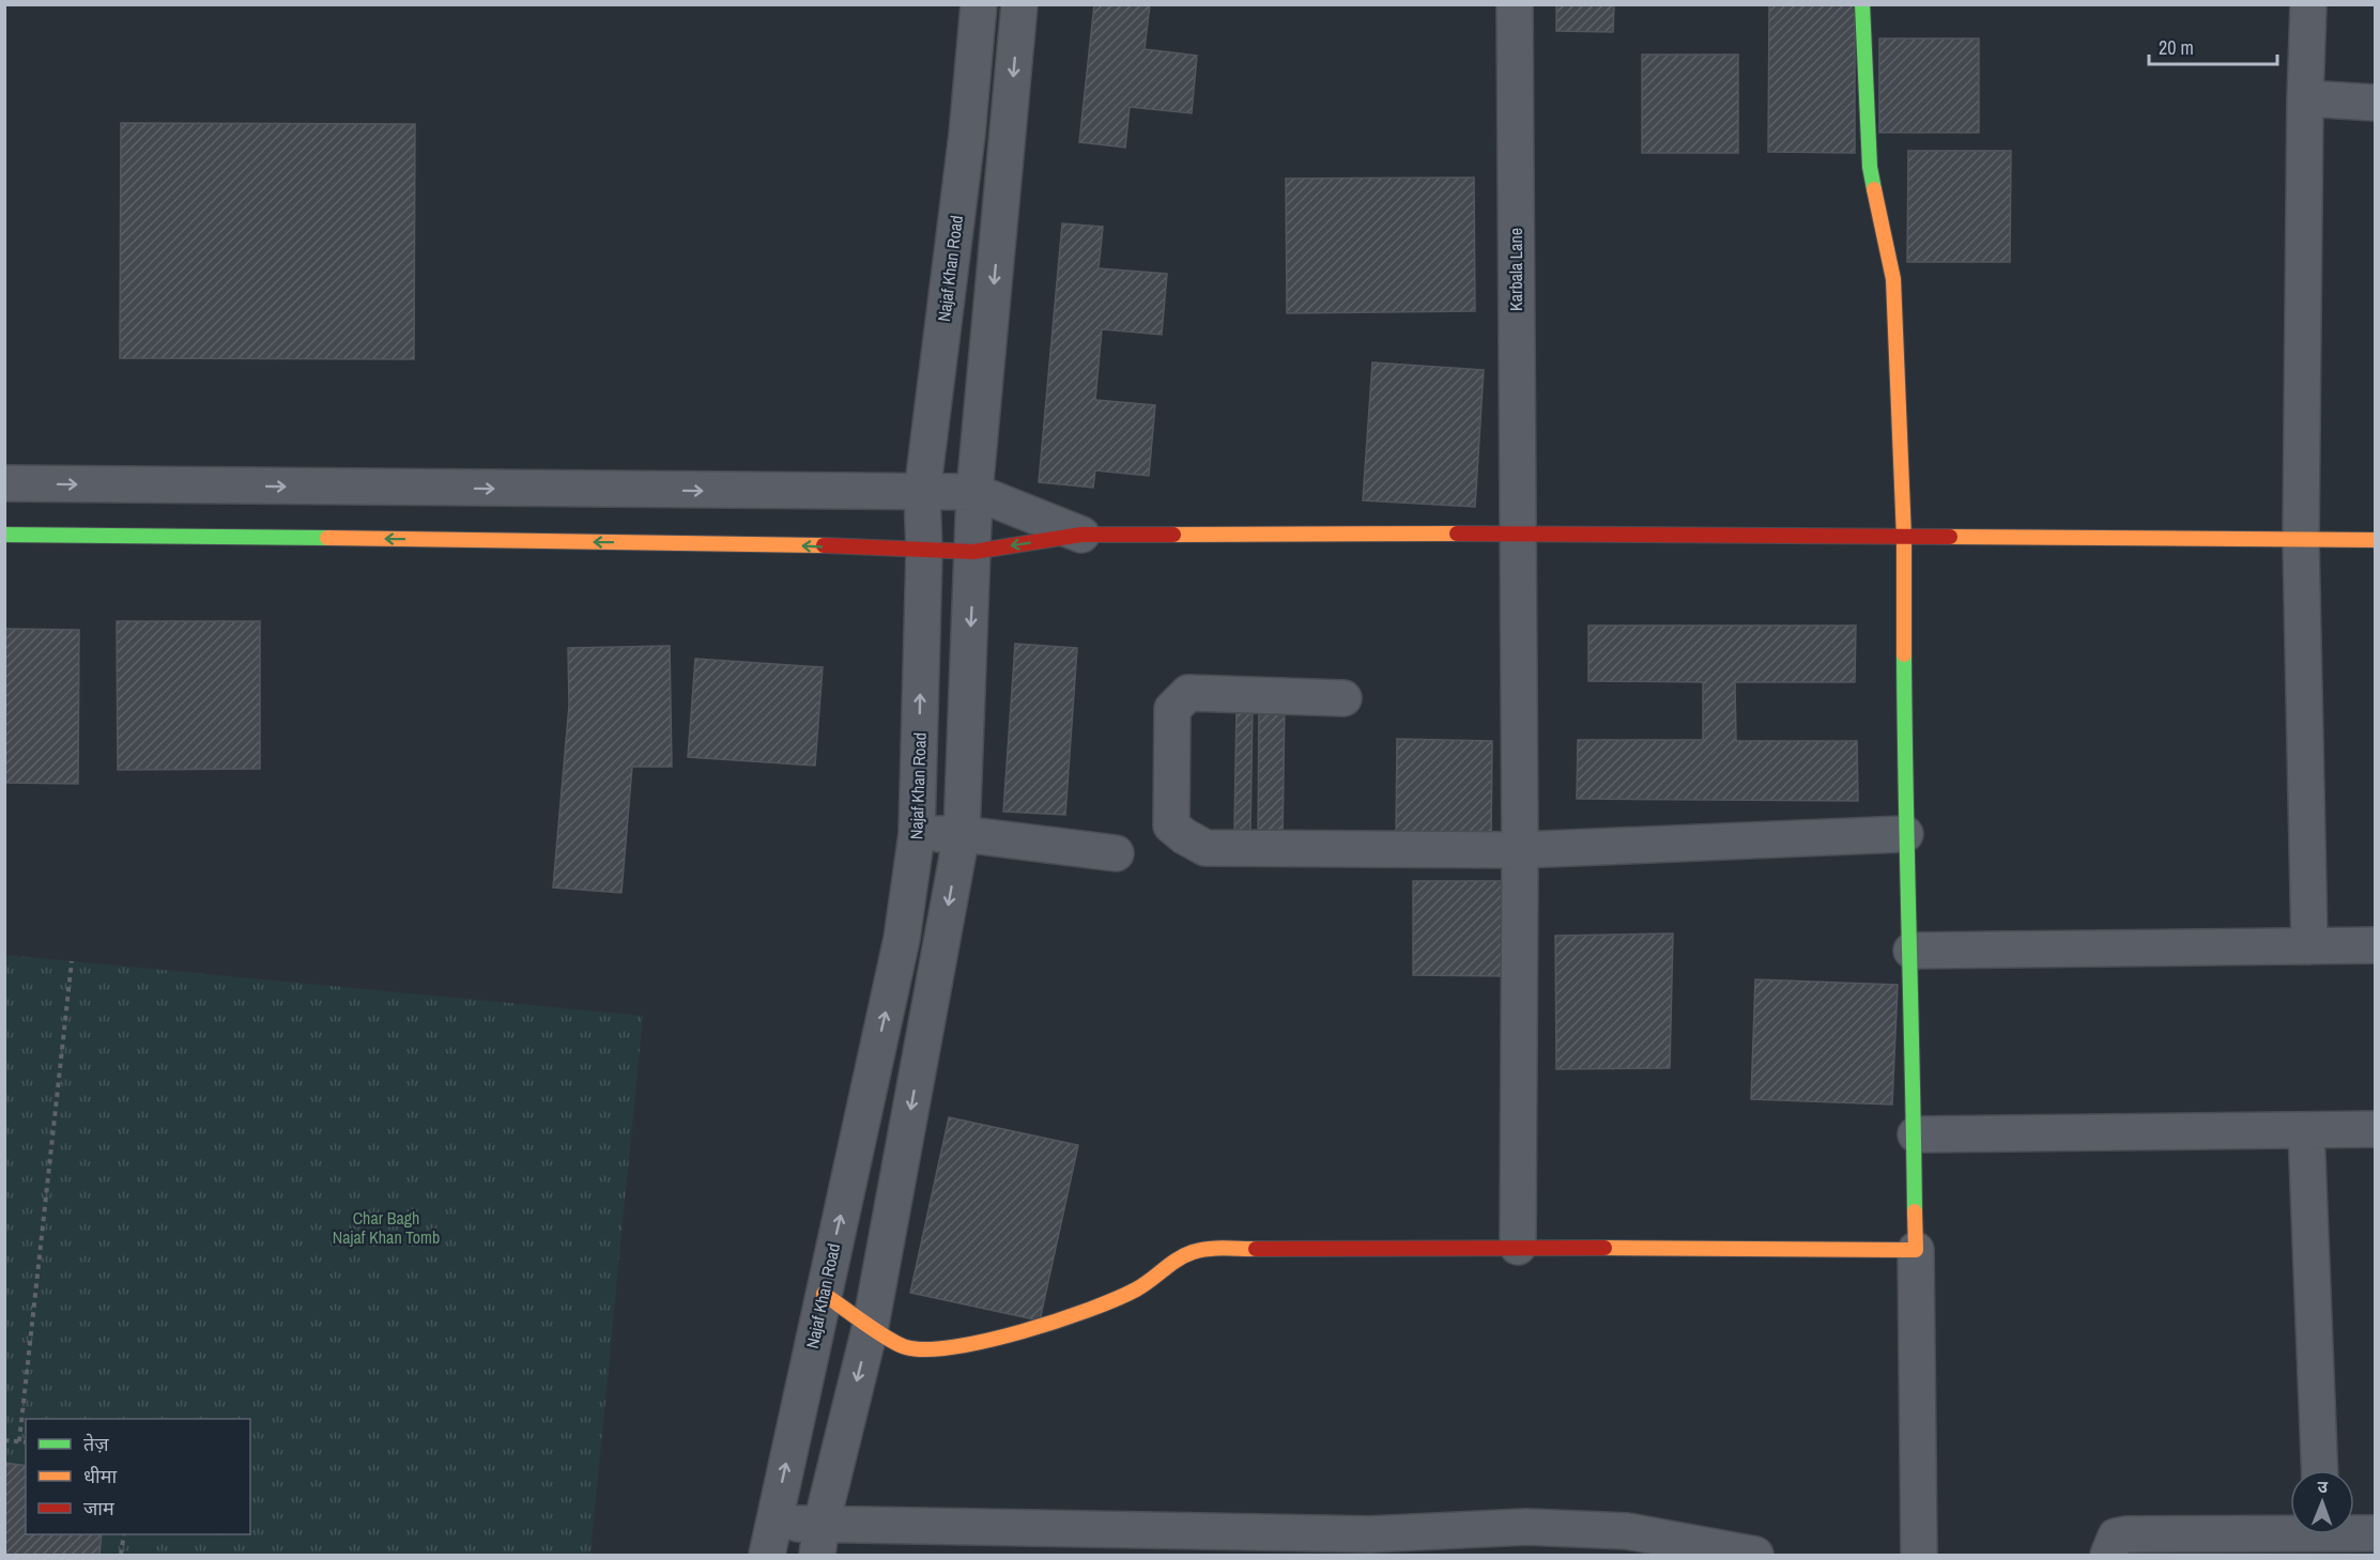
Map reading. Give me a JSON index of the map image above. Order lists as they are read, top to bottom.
{
  "streets": {
    "street": ["Najaf Khan Road", "Karbala Lane"]
  },
  "parks": ["Char Bagh Najaf Khan Tomb"],
  "legend": ["तेज़", "धीमा", "जाम"],
  "scale_bar": "20 m",
  "north": "top"
}
